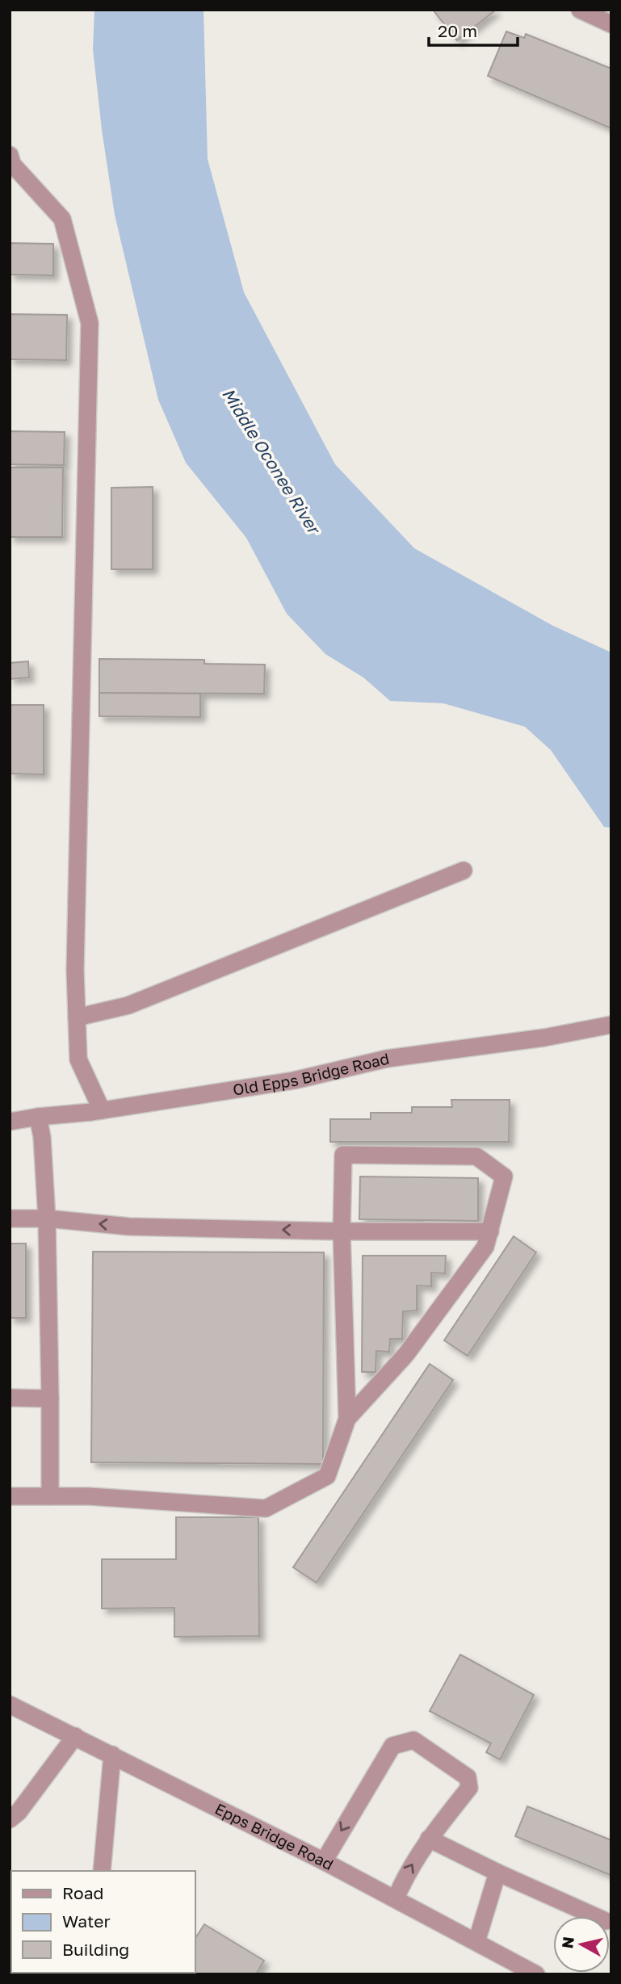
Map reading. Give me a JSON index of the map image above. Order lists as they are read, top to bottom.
{
  "streets": {
    "street": ["Old Epps Bridge Road", "Epps Bridge Road"]
  },
  "water": ["Middle Oconee River"],
  "legend": ["Road", "Water", "Building"],
  "scale_bar": "20 m",
  "north": "left"
}
